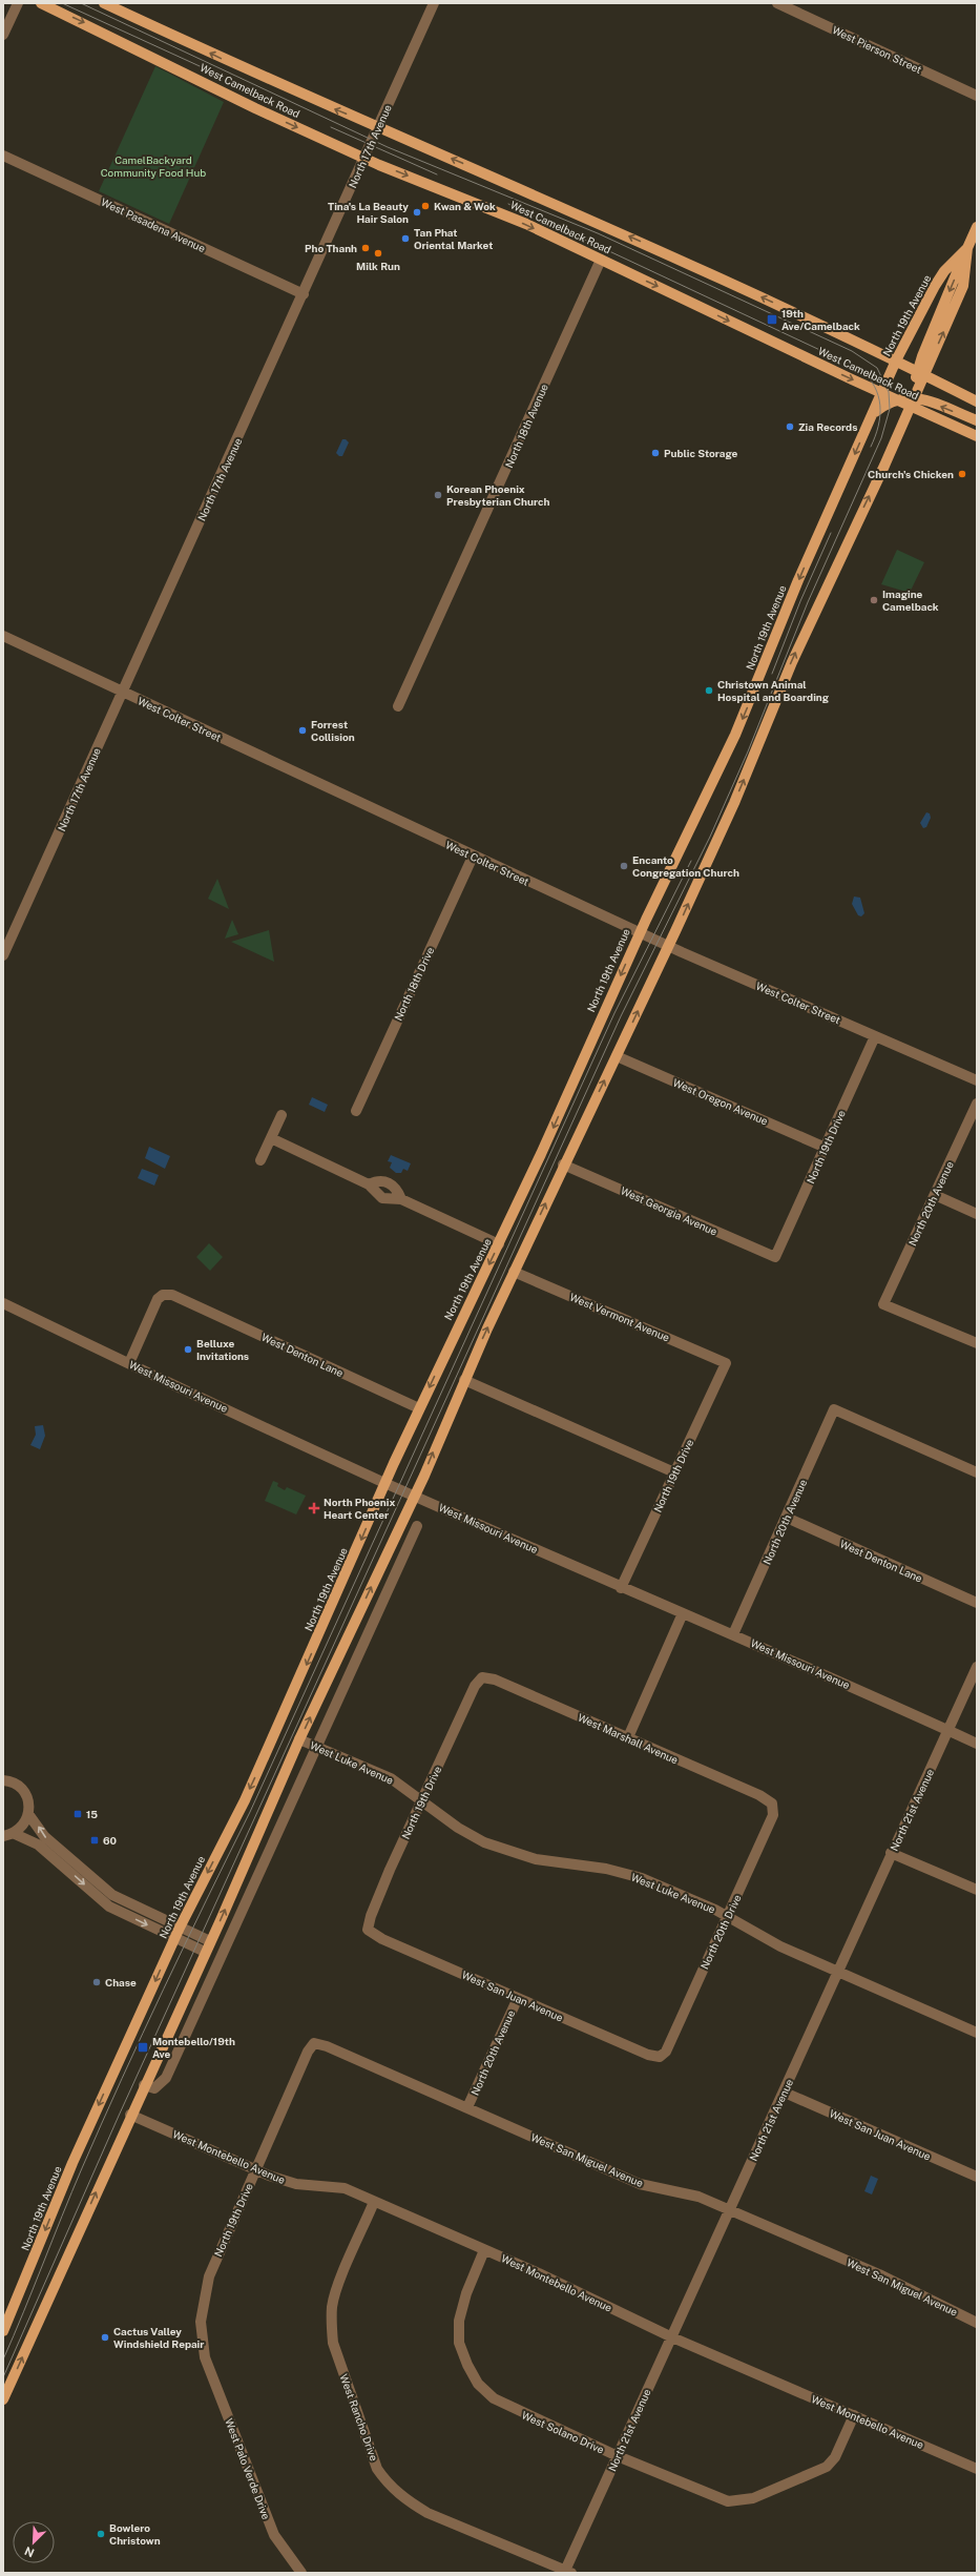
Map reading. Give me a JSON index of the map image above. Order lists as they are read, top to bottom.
{
  "streets": {
    "main road": ["West Camelback Road", "North 19th Avenue"],
    "street": [
      "West Pierson Street",
      "North 17th Avenue",
      "West Pasadena Avenue",
      "North 18th Avenue",
      "West Colter Street",
      "North 18th Drive",
      "West Oregon Avenue",
      "North 19th Drive",
      "North 20th Avenue",
      "West Georgia Avenue",
      "West Vermont Avenue",
      "West Denton Lane",
      "West Missouri Avenue",
      "West Marshall Avenue",
      "West Luke Avenue",
      "North 21st Avenue",
      "North 20th Drive",
      "West San Juan Avenue",
      "West Montebello Avenue",
      "West San Miguel Avenue",
      "West Rancho Drive",
      "West Solano Drive",
      "West Palo Verde Drive"
    ]
  },
  "crossings": [
    ["West Camelback Road", "North 17th Avenue"],
    ["West Camelback Road", "North 19th Avenue"],
    ["West Camelback Road", "North 18th Avenue"],
    ["North 17th Avenue", "West Pasadena Avenue"],
    ["North 17th Avenue", "West Colter Street"],
    ["North 19th Avenue", "West Colter Street"],
    ["North 19th Avenue", "West Oregon Avenue"],
    ["North 19th Avenue", "West Georgia Avenue"],
    ["North 19th Avenue", "West Vermont Avenue"],
    ["North 19th Avenue", "West Denton Lane"],
    ["North 19th Avenue", "West Missouri Avenue"],
    ["North 19th Avenue", "West Luke Avenue"],
    ["North 19th Avenue", "West Montebello Avenue"],
    ["West Colter Street", "North 18th Drive"],
    ["West Colter Street", "North 19th Drive"],
    ["West Oregon Avenue", "North 19th Drive"],
    ["North 19th Drive", "West Georgia Avenue"],
    ["North 19th Drive", "West Vermont Avenue"],
    ["North 19th Drive", "West Missouri Avenue"],
    ["North 19th Drive", "West Marshall Avenue"],
    ["North 19th Drive", "West Luke Avenue"],
    ["North 19th Drive", "West San Juan Avenue"],
    ["North 19th Drive", "West Montebello Avenue"],
    ["North 19th Drive", "West San Miguel Avenue"],
    ["North 19th Drive", "West Palo Verde Drive"],
    ["North 20th Avenue", "West Denton Lane"],
    ["North 20th Avenue", "West Missouri Avenue"],
    ["North 20th Avenue", "West San Juan Avenue"],
    ["North 20th Avenue", "West San Miguel Avenue"],
    ["West Denton Lane", "West Missouri Avenue"],
    ["West Missouri Avenue", "North 21st Avenue"],
    ["West Marshall Avenue", "North 20th Drive"],
    ["West Luke Avenue", "North 21st Avenue"],
    ["West Luke Avenue", "North 20th Drive"],
    ["North 21st Avenue", "West San Juan Avenue"],
    ["North 21st Avenue", "West Montebello Avenue"],
    ["North 21st Avenue", "West San Miguel Avenue"],
    ["North 21st Avenue", "West Rancho Drive"],
    ["North 21st Avenue", "West Solano Drive"],
    ["North 20th Drive", "West San Juan Avenue"],
    ["West Montebello Avenue", "West Rancho Drive"],
    ["West Montebello Avenue", "West Solano Drive"]
  ],
  "parks": ["CamelBackyard Community Food Hub"],
  "places": {
    "other": [
      "Kwan & Wok",
      "Tina's La Beauty Hair Salon",
      "Tan Phat Oriental Market",
      "Pho Thanh",
      "Milk Run",
      "Zia Records",
      "Public Storage",
      "Church's Chicken",
      "Korean Phoenix Presbyterian Church",
      "Imagine Camelback",
      "Christown Animal Hospital and Boarding",
      "Forrest Collision",
      "Encanto Congregation Church",
      "Belluxe Invitations",
      "Chase",
      "Cactus Valley Windshield Repair",
      "Bowlero Christown"
    ],
    "transit": [
      "19th Ave/Camelback",
      "15",
      "60",
      "Montebello/19th Ave"
    ],
    "health": ["North Phoenix Heart Center"]
  },
  "north": "bottom left"
}
